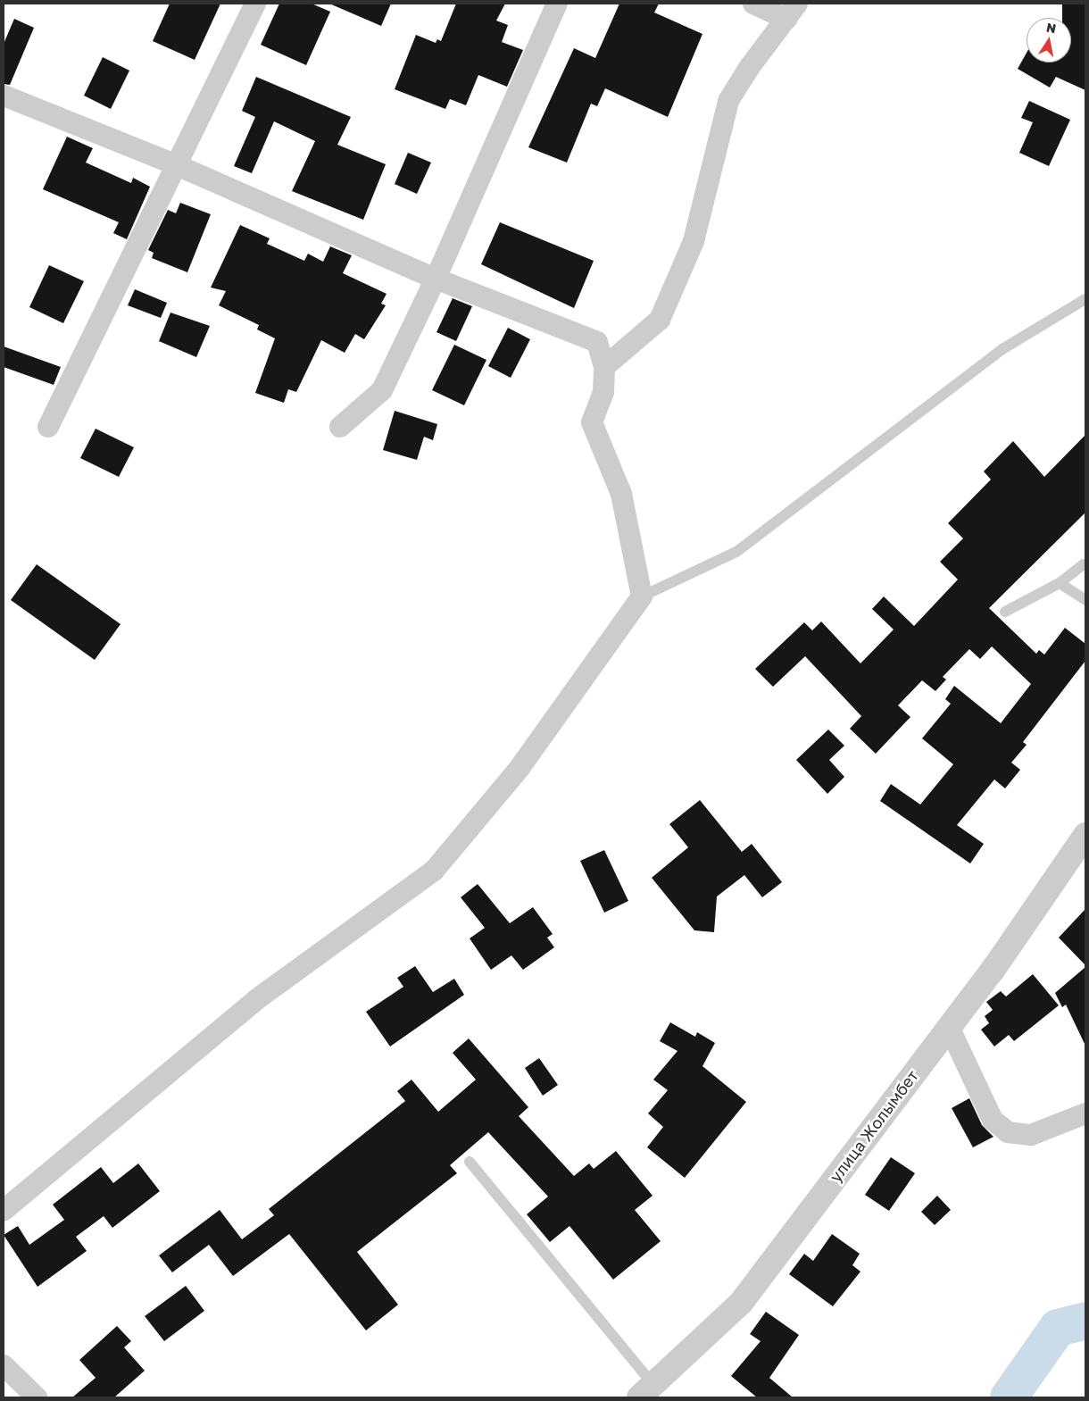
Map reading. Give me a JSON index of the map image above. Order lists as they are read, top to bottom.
{
  "streets": {
    "street": ["улица Жолымбет"]
  },
  "north": "top"
}
